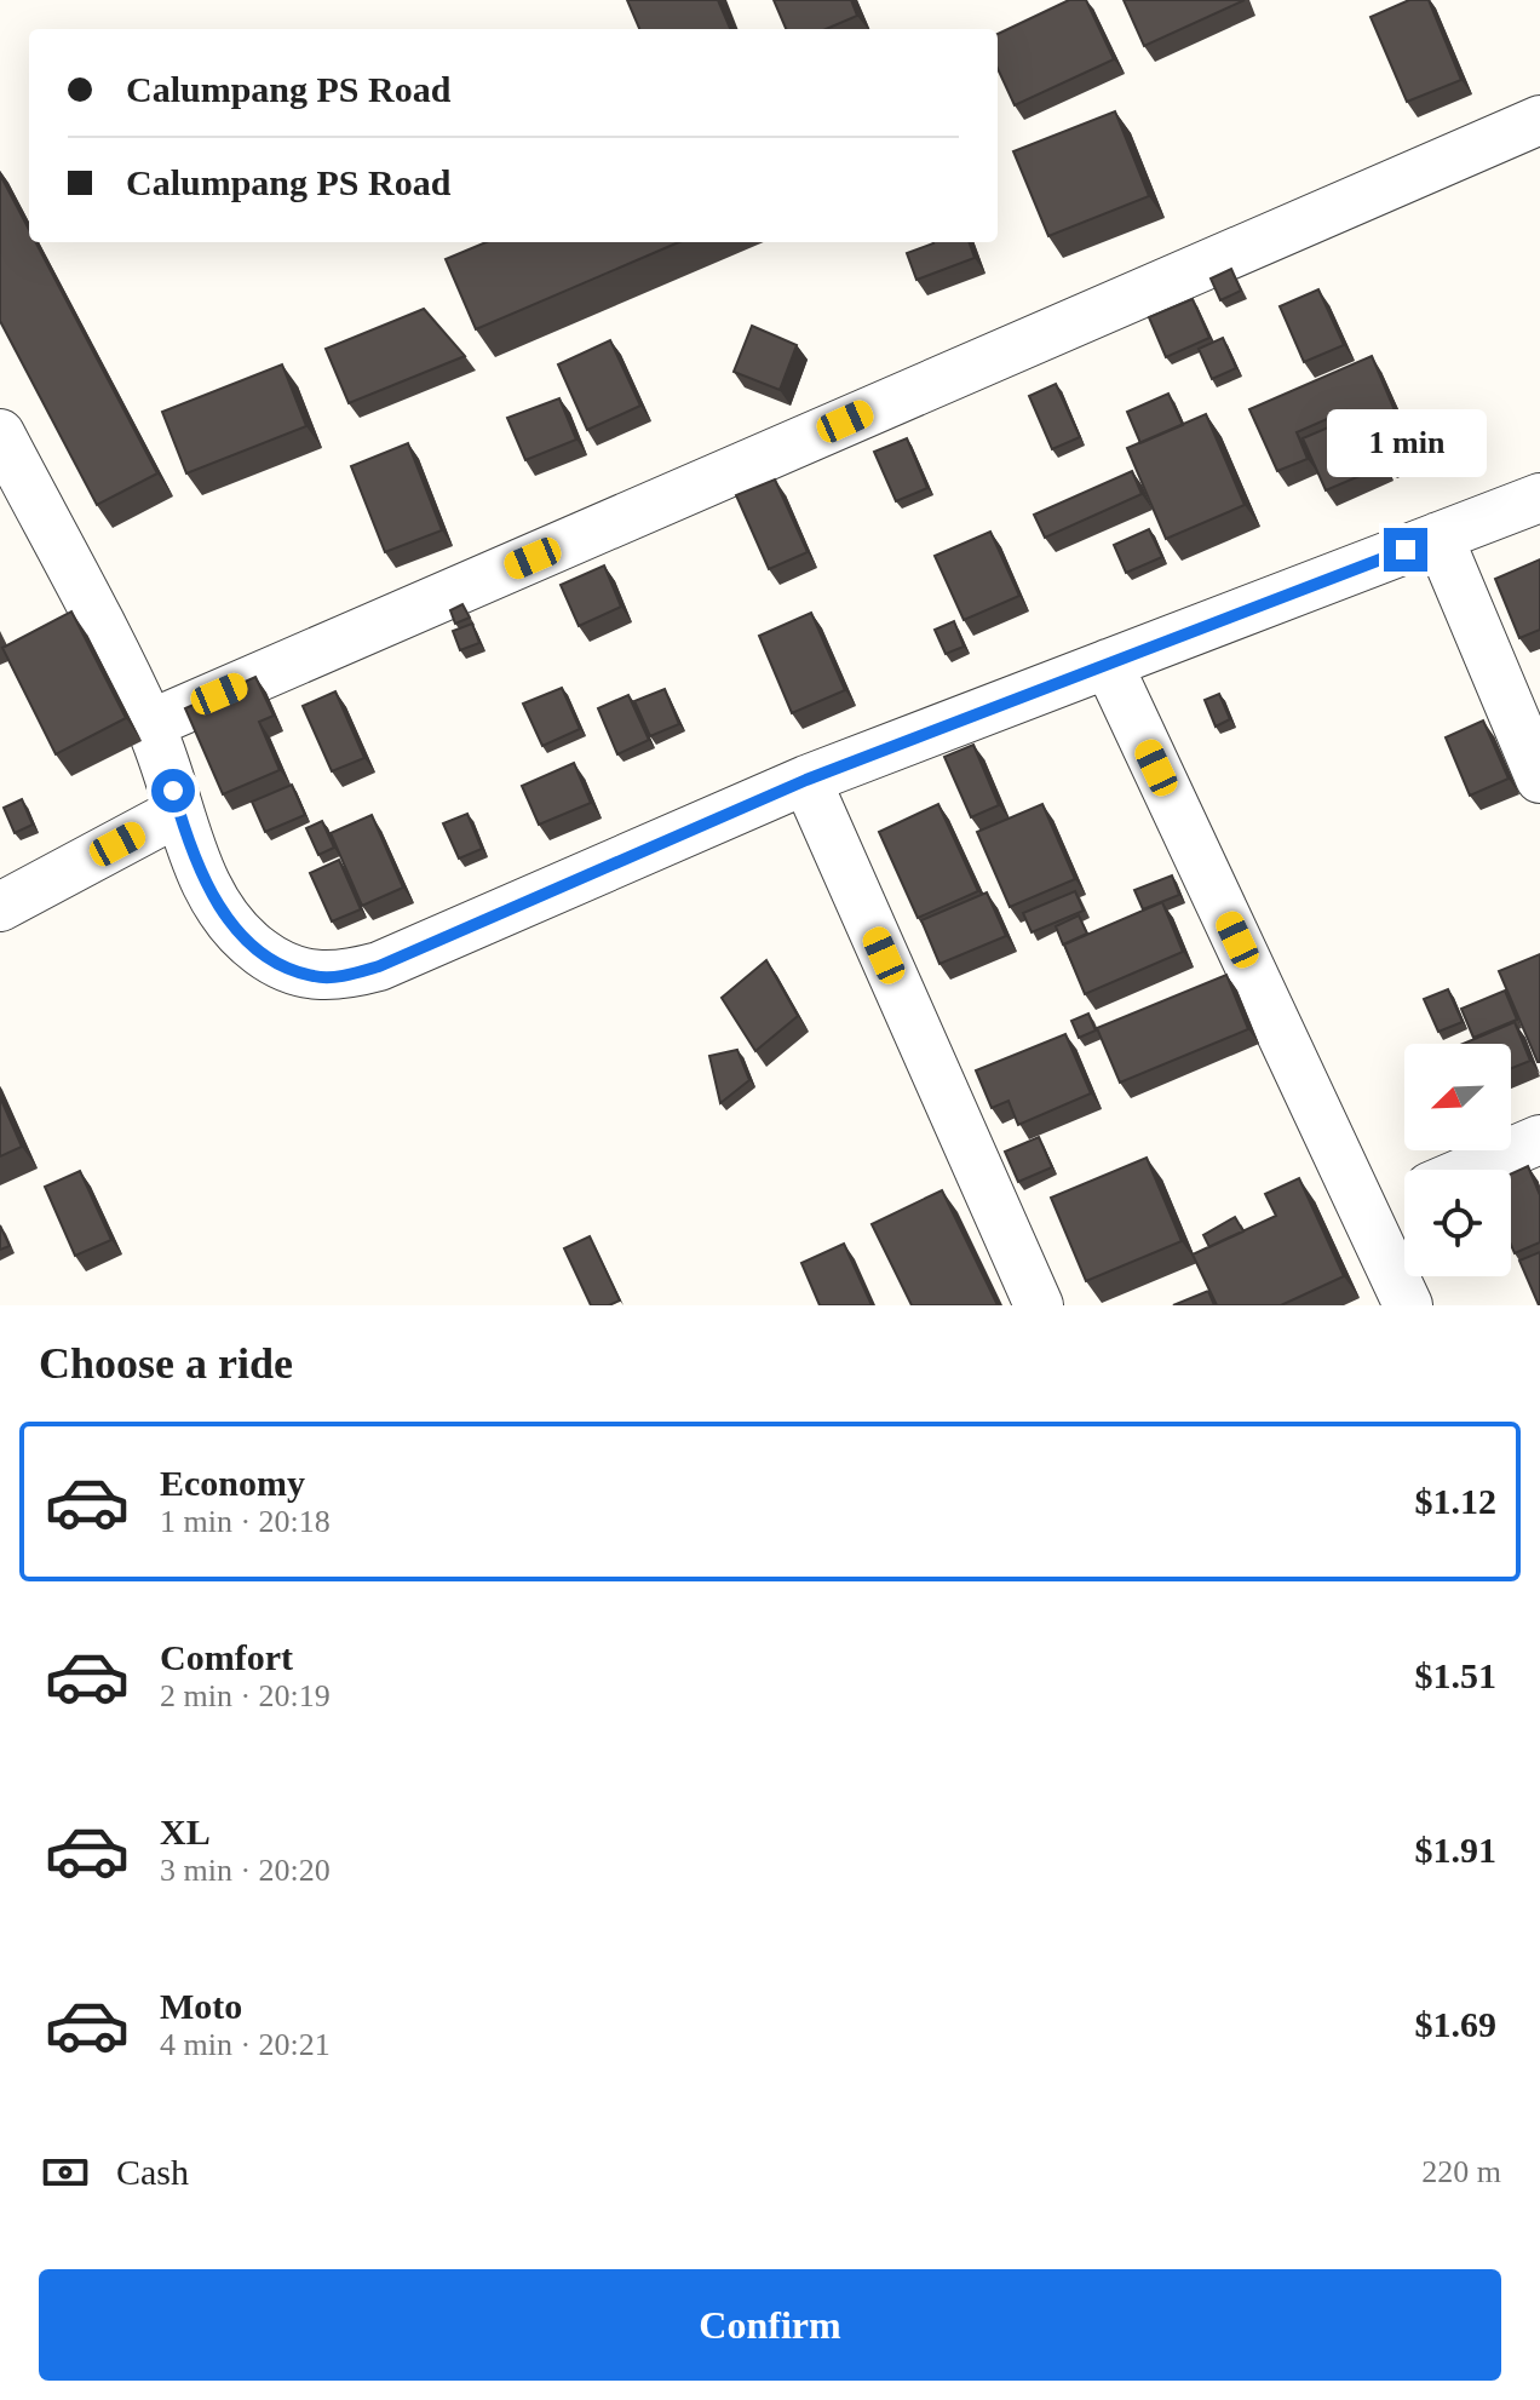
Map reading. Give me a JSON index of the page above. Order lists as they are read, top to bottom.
{
  "north": "bottom left",
  "page": {
    "banner": ["Calumpang PS Road", "Calumpang PS Road"],
    "bubble": "1 min",
    "heading": "Choose a ride",
    "list": [
      {
        "name": "Economy",
        "note": "1 min · 20:18",
        "value": "$1.12"
      },
      {
        "name": "Comfort",
        "note": "2 min · 20:19",
        "value": "$1.51"
      },
      {
        "name": "XL",
        "note": "3 min · 20:20",
        "value": "$1.91"
      },
      {
        "name": "Moto",
        "note": "4 min · 20:21",
        "value": "$1.69"
      }
    ],
    "pay": ["Cash", "220 m"],
    "buttons": "Confirm"
  }
}
